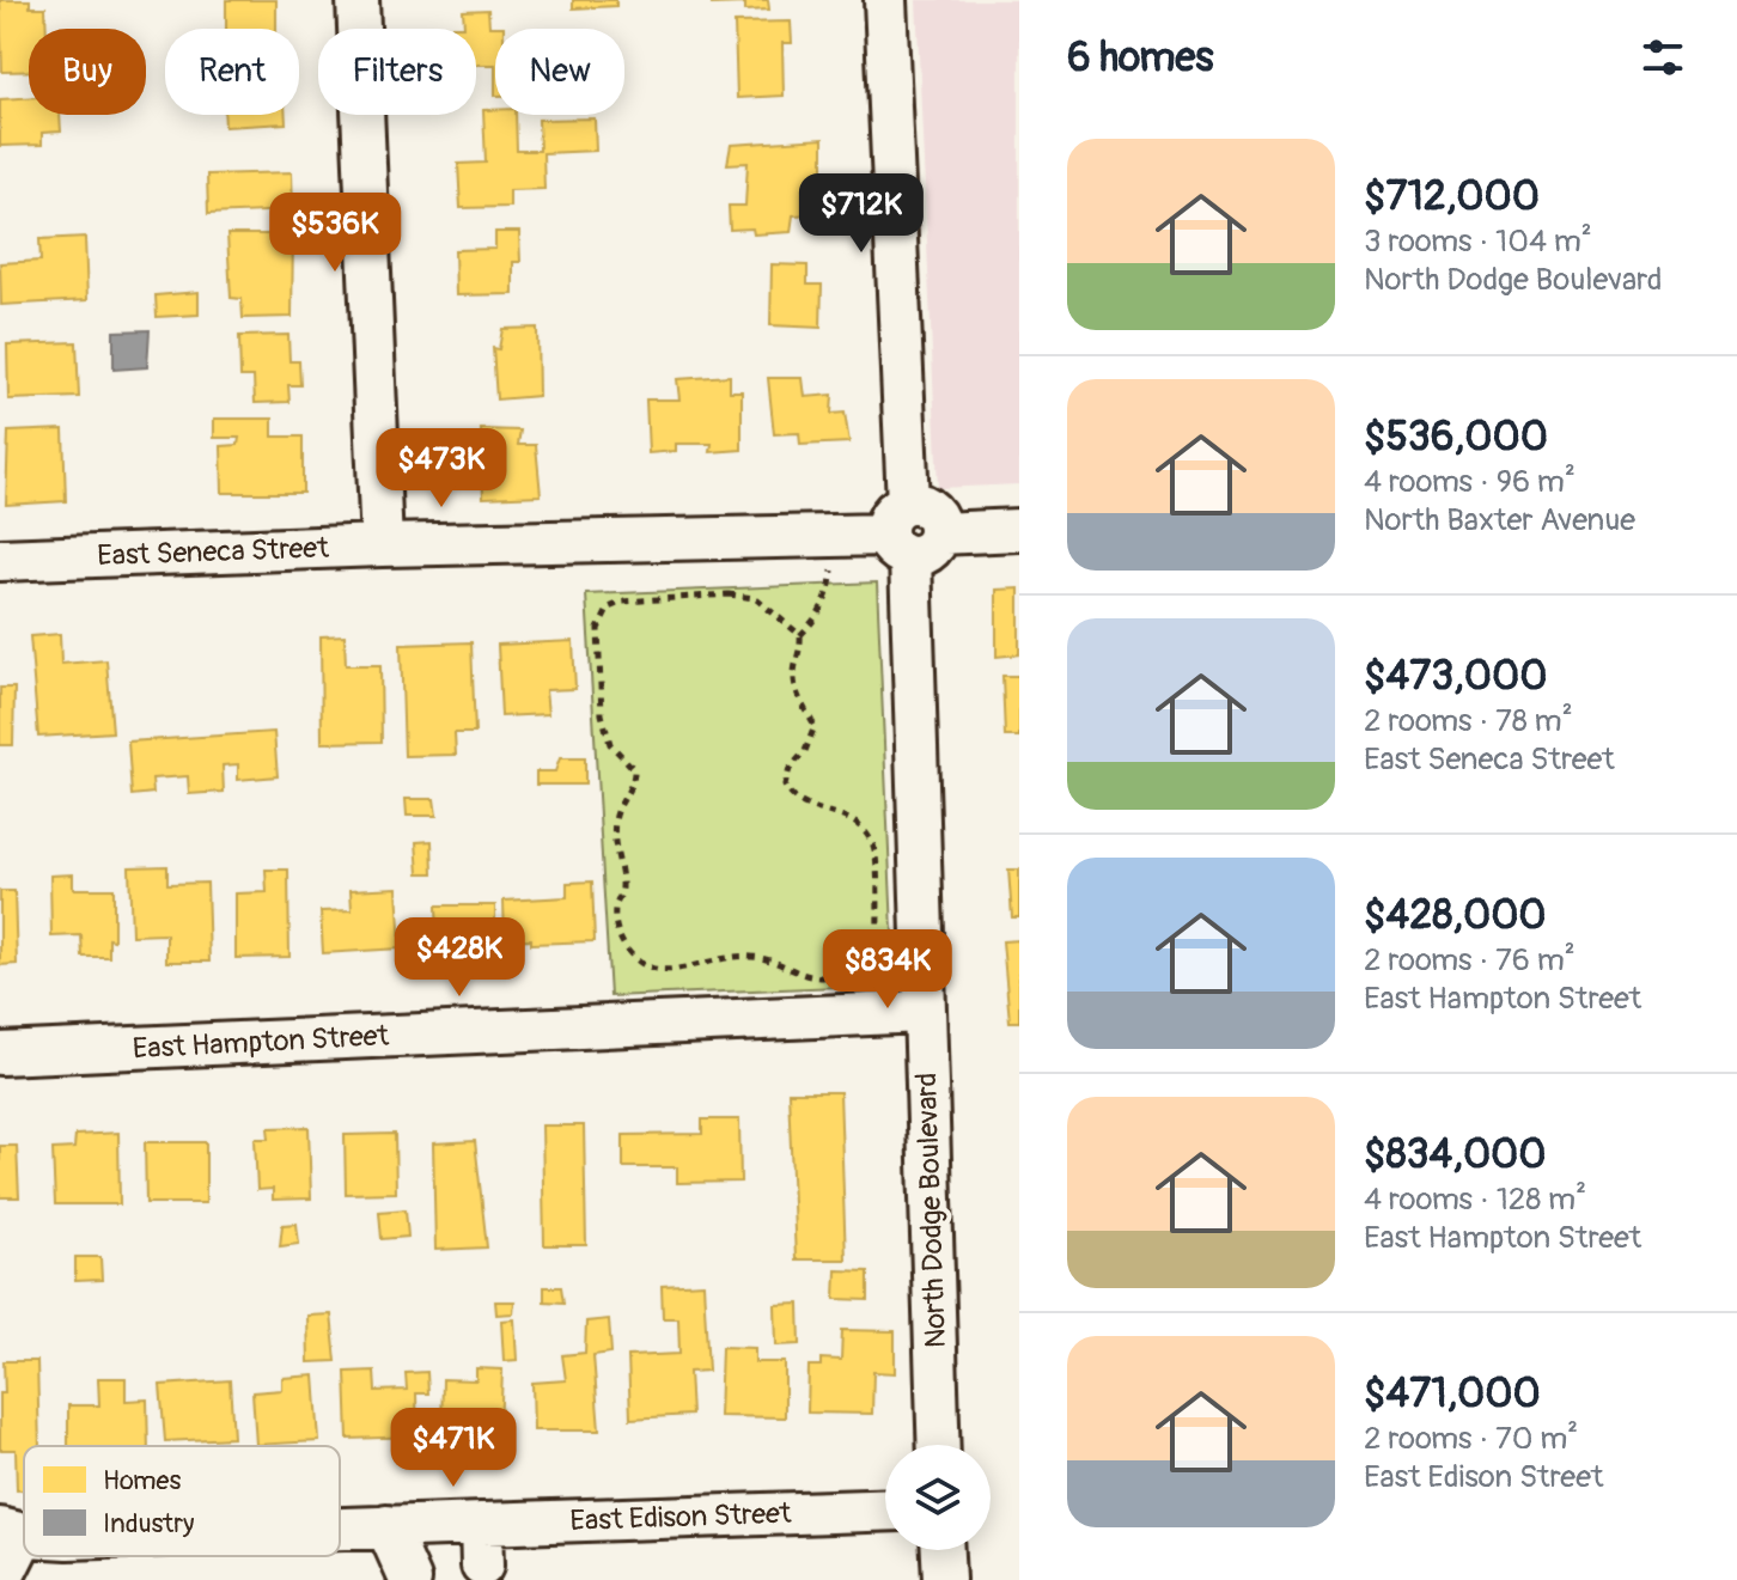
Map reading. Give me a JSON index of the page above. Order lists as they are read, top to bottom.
{
  "streets": {
    "street": [
      "East Seneca Street",
      "East Hampton Street",
      "North Dodge Boulevard",
      "East Edison Street"
    ]
  },
  "crossings": [
    ["East Seneca Street", "North Dodge Boulevard"],
    ["East Hampton Street", "North Dodge Boulevard"]
  ],
  "legend": ["Homes", "Industry"],
  "page": {
    "heading": "6 homes",
    "chip": [
      "Buy",
      "Rent",
      "Filters",
      "New"
    ],
    "list": [
      {
        "name": "$712,000",
        "note": "3 rooms · 104 m² · North Dodge Boulevard"
      },
      {
        "name": "$536,000",
        "note": "4 rooms · 96 m² · North Baxter Avenue"
      },
      {
        "name": "$473,000",
        "note": "2 rooms · 78 m² · East Seneca Street"
      },
      {
        "name": "$428,000",
        "note": "2 rooms · 76 m² · East Hampton Street"
      },
      {
        "name": "$834,000",
        "note": "4 rooms · 128 m² · East Hampton Street"
      },
      {
        "name": "$471,000",
        "note": "2 rooms · 70 m² · East Edison Street"
      }
    ],
    "price": [
      "$712K",
      "$536K",
      "$473K",
      "$428K",
      "$834K",
      "$471K"
    ]
  }
}
